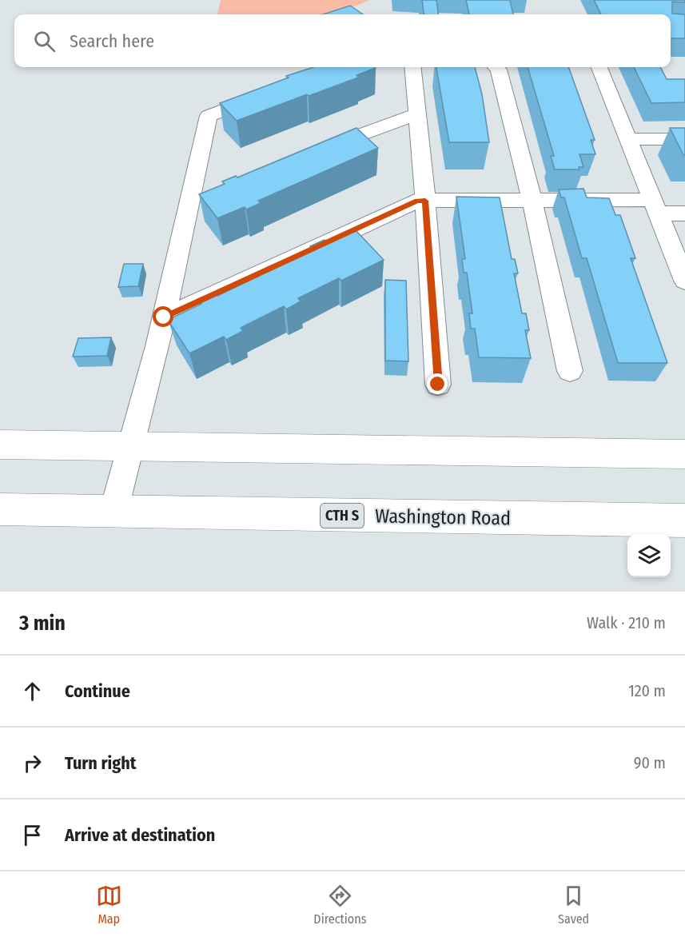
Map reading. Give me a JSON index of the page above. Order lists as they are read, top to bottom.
{
  "streets": {
    "main road": ["CTH S", "Washington Road"]
  },
  "page": {
    "search": "Search here",
    "heading": ["3 min", "Walk · 210 m"],
    "list": [
      ["Continue", "120 m"],
      ["Turn right", "90 m"],
      "Arrive at destination"
    ],
    "nav": ["Map", "Directions", "Saved"]
  }
}
